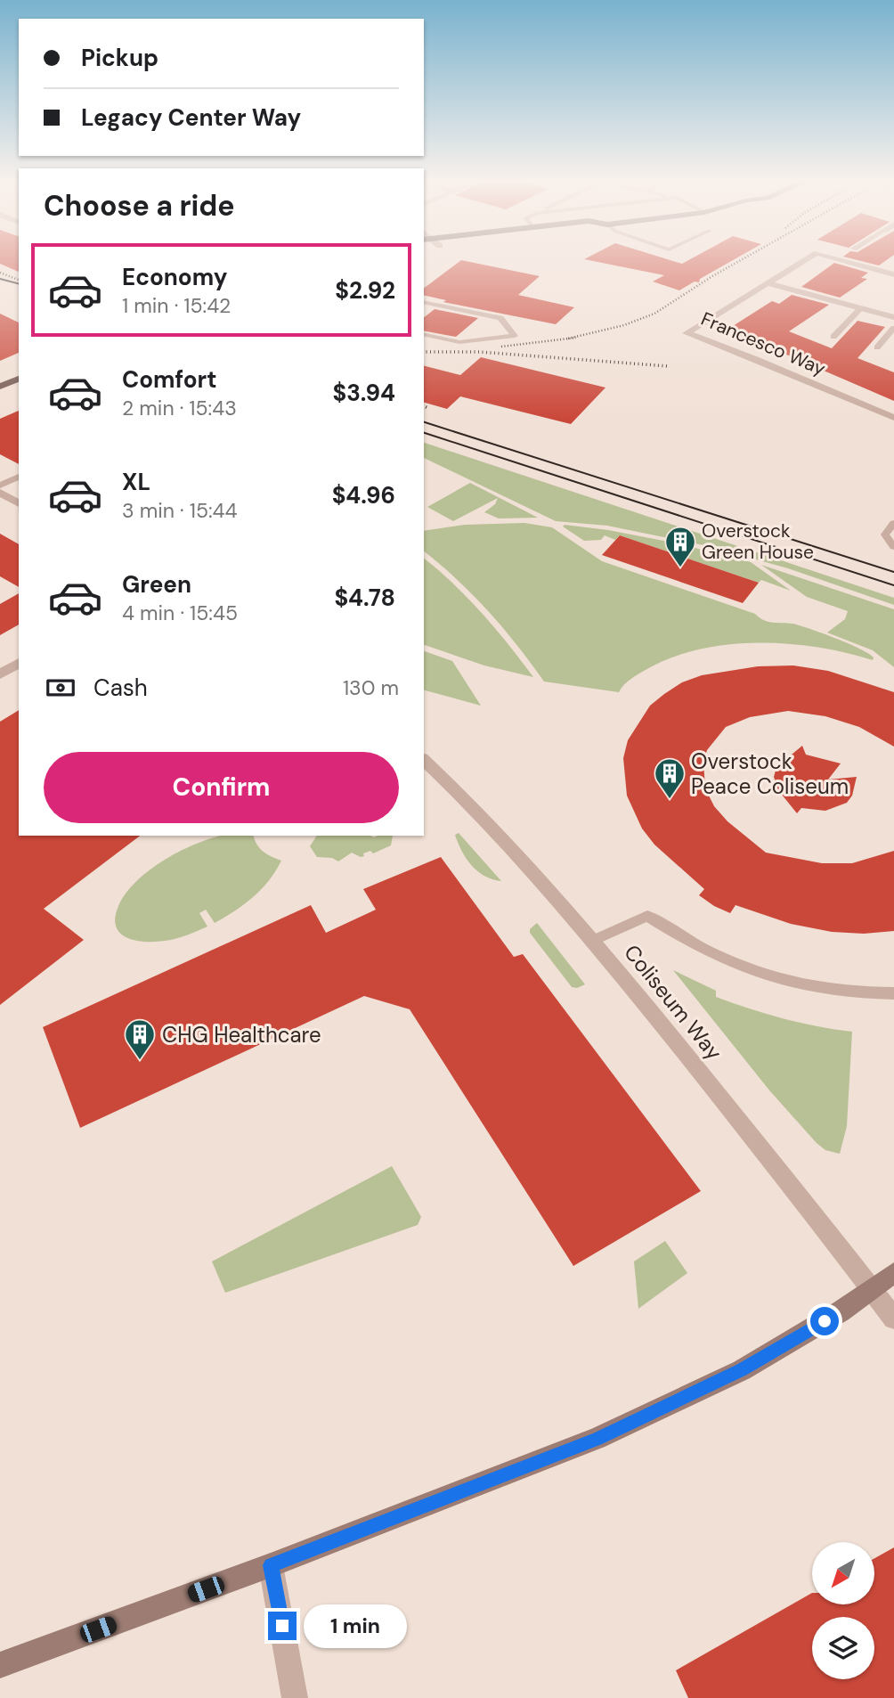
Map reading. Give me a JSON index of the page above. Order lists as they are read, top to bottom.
{
  "streets": {
    "street": ["Francesco Way", "Coliseum Way"]
  },
  "places": {
    "building": ["Overstock Green House", "Overstock Peace Coliseum", "CHG Healthcare"]
  },
  "north": "bottom left",
  "page": {
    "banner": ["Pickup", "Legacy Center Way"],
    "heading": "Choose a ride",
    "list": [
      {
        "name": "Economy",
        "note": "1 min · 15:42",
        "value": "$2.92"
      },
      {
        "name": "Comfort",
        "note": "2 min · 15:43",
        "value": "$3.94"
      },
      {
        "name": "XL",
        "note": "3 min · 15:44",
        "value": "$4.96"
      },
      {
        "name": "Green",
        "note": "4 min · 15:45",
        "value": "$4.78"
      }
    ],
    "pay": ["Cash", "130 m"],
    "buttons": "Confirm",
    "bubble": "1 min"
  }
}
